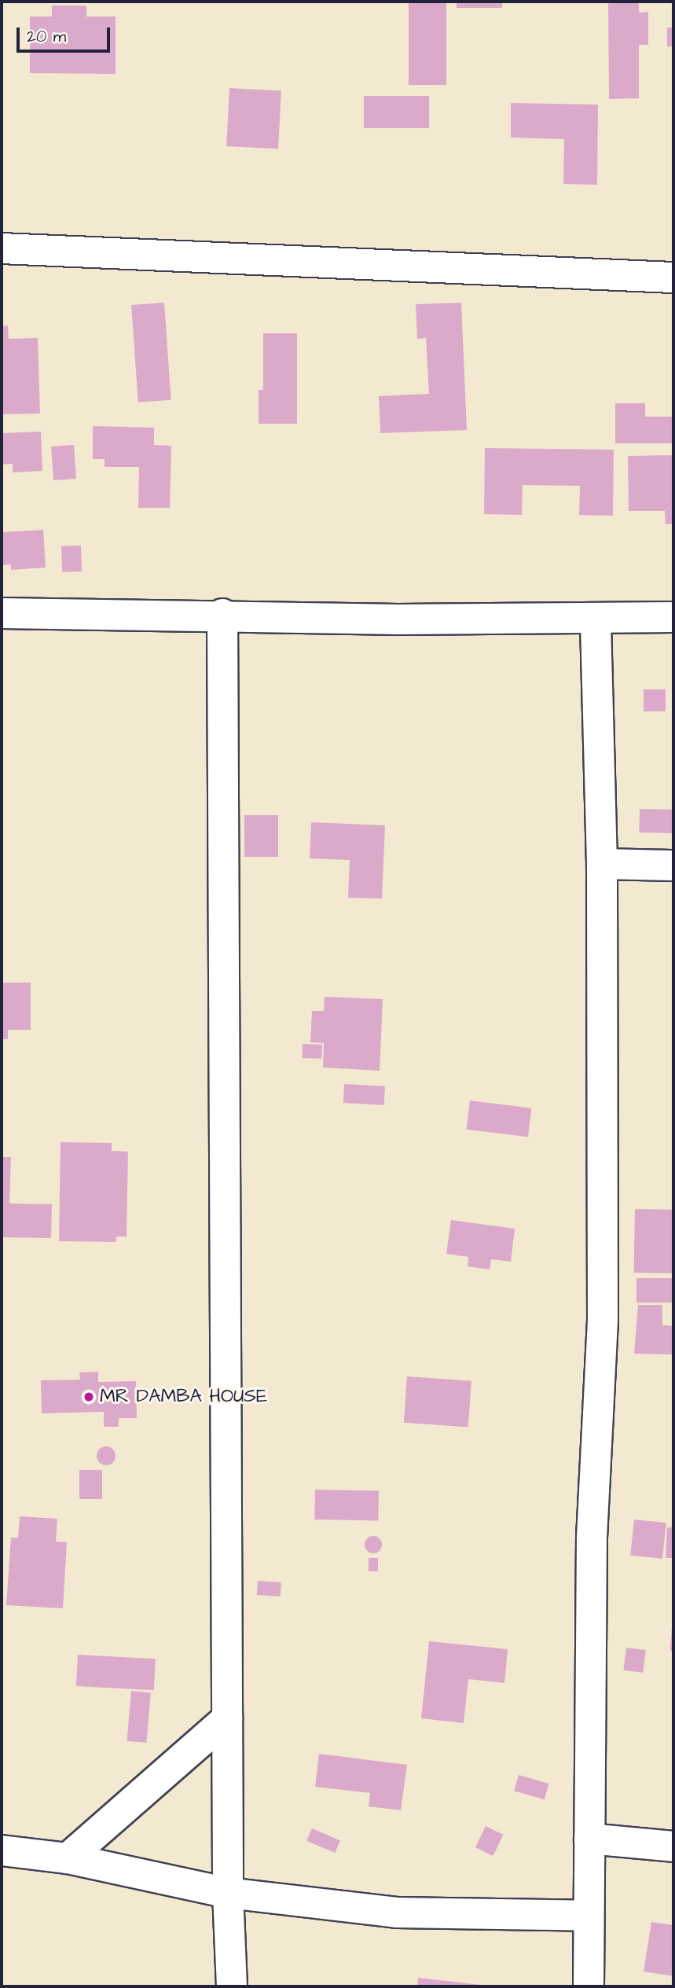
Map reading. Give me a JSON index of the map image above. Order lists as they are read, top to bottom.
{
  "places": ["MR DAMBA HOUSE"],
  "scale_bar": "20 m"
}
